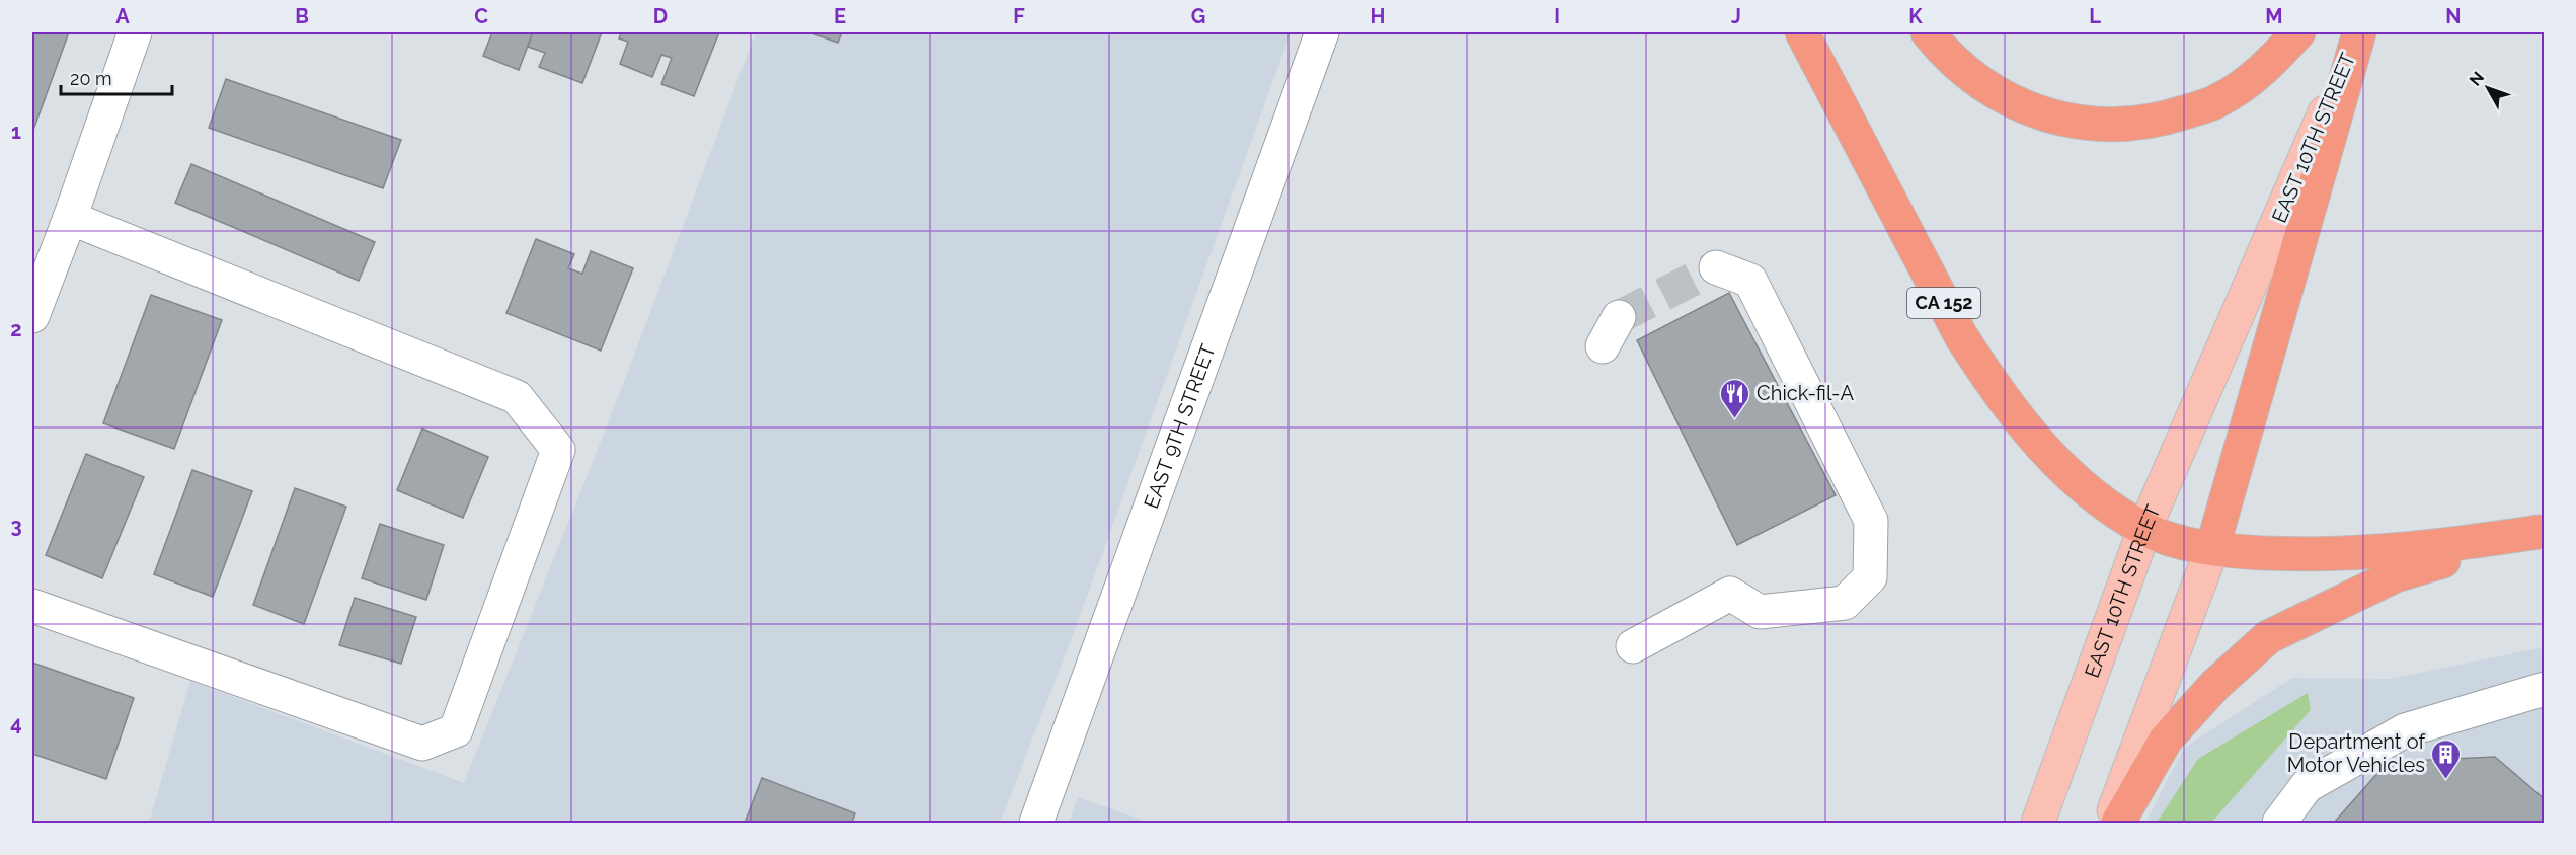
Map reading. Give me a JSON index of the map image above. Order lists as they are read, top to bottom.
{
  "streets": {
    "highway": ["EAST 10TH STREET", "CA 152"],
    "street": ["EAST 9TH STREET"]
  },
  "crossings": [
    ["EAST 10TH STREET", "CA 152"]
  ],
  "places": {
    "restaurant": ["Chick-fil-A"],
    "building": ["Department of Motor Vehicles"]
  },
  "scale_bar": "20 m",
  "north": "top left",
  "grid": {
    "columns": [
      "A",
      "B",
      "C",
      "D",
      "E",
      "F",
      "G",
      "H",
      "I",
      "J",
      "K",
      "L",
      "M",
      "N"
    ],
    "rows": [
      "1",
      "2",
      "3",
      "4"
    ]
  }
}
